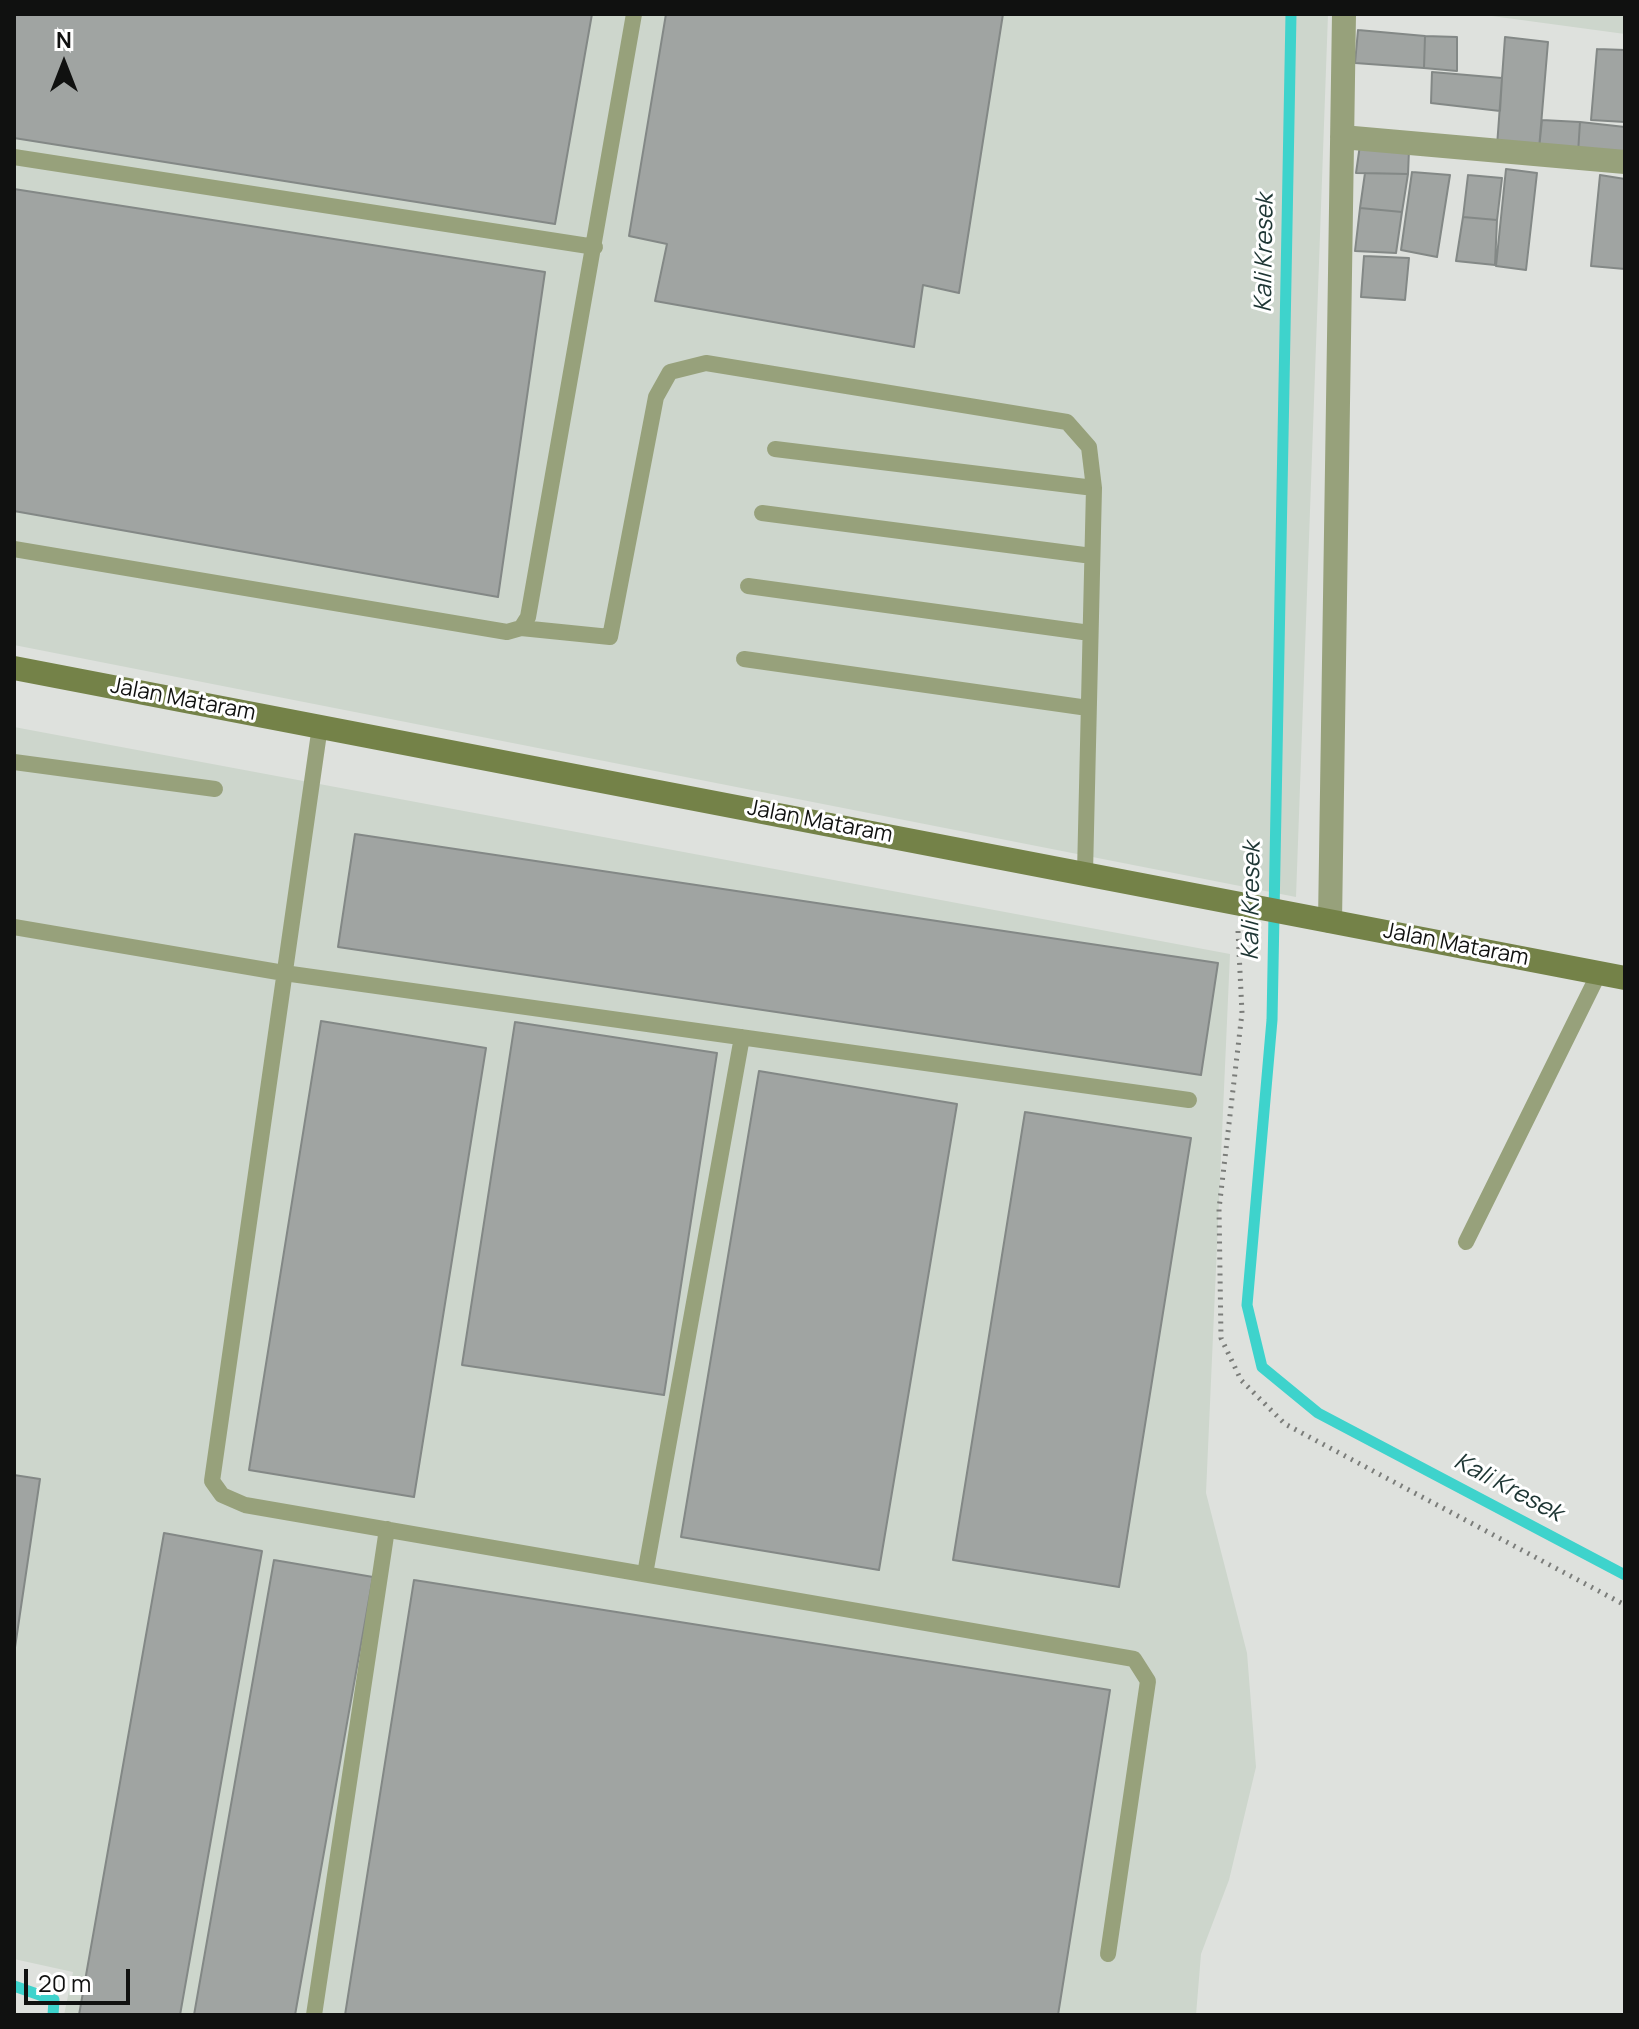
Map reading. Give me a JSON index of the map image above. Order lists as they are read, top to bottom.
{
  "streets": {
    "main road": ["Jalan Mataram"]
  },
  "water": ["Kali Kresek"],
  "scale_bar": "20 m",
  "north": "top"
}
